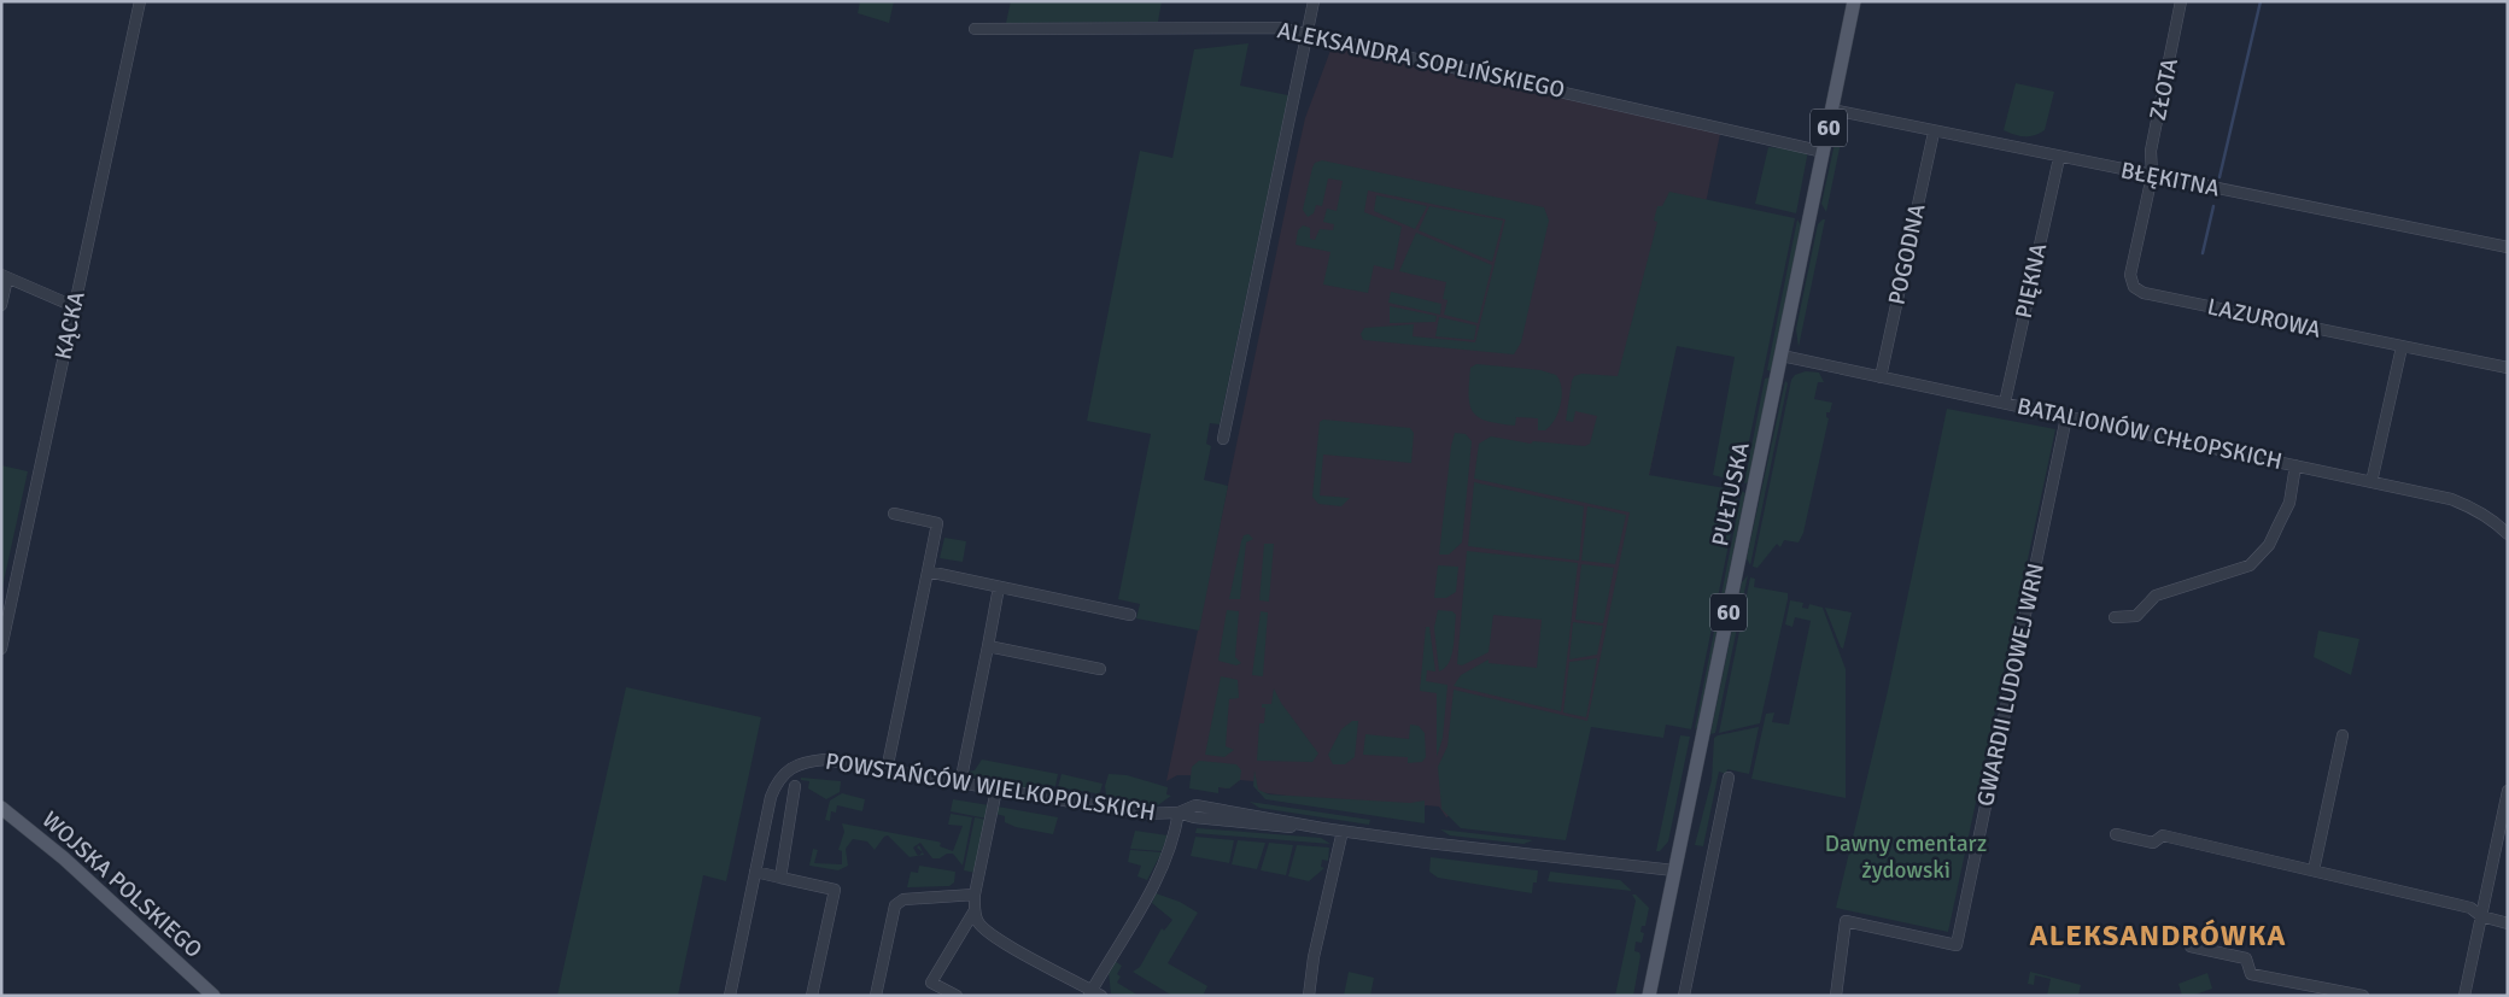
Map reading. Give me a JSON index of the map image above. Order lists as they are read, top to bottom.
{
  "streets": {
    "main road": ["60", "PUŁTUSKA", "WOJSKA POLSKIEGO"],
    "street": [
      "ALEKSANDRA SOPLIŃSKIEGO",
      "ZŁOTA",
      "BŁĘKITNA",
      "POGODNA",
      "PIĘKNA",
      "LAZUROWA",
      "KĄCKA",
      "BATALIONÓW CHŁOPSKICH",
      "GWARDII LUDOWEJ WRN",
      "POWSTAŃCÓW WIELKOPOLSKICH"
    ]
  },
  "crossings": [
    ["ALEKSANDRA SOPLIŃSKIEGO", "PUŁTUSKA"],
    ["ZŁOTA", "BŁĘKITNA"],
    ["ZŁOTA", "LAZUROWA"],
    ["BŁĘKITNA", "POGODNA"],
    ["BŁĘKITNA", "PIĘKNA"],
    ["BŁĘKITNA", "LAZUROWA"],
    ["BŁĘKITNA", "PUŁTUSKA"],
    ["POGODNA", "BATALIONÓW CHŁOPSKICH"],
    ["PIĘKNA", "BATALIONÓW CHŁOPSKICH"],
    ["BATALIONÓW CHŁOPSKICH", "PUŁTUSKA"],
    ["BATALIONÓW CHŁOPSKICH", "GWARDII LUDOWEJ WRN"],
    ["PUŁTUSKA", "POWSTAŃCÓW WIELKOPOLSKICH"]
  ],
  "districts": ["ALEKSANDRÓWKA"],
  "parks": ["Dawny cmentarz żydowski"]
}
